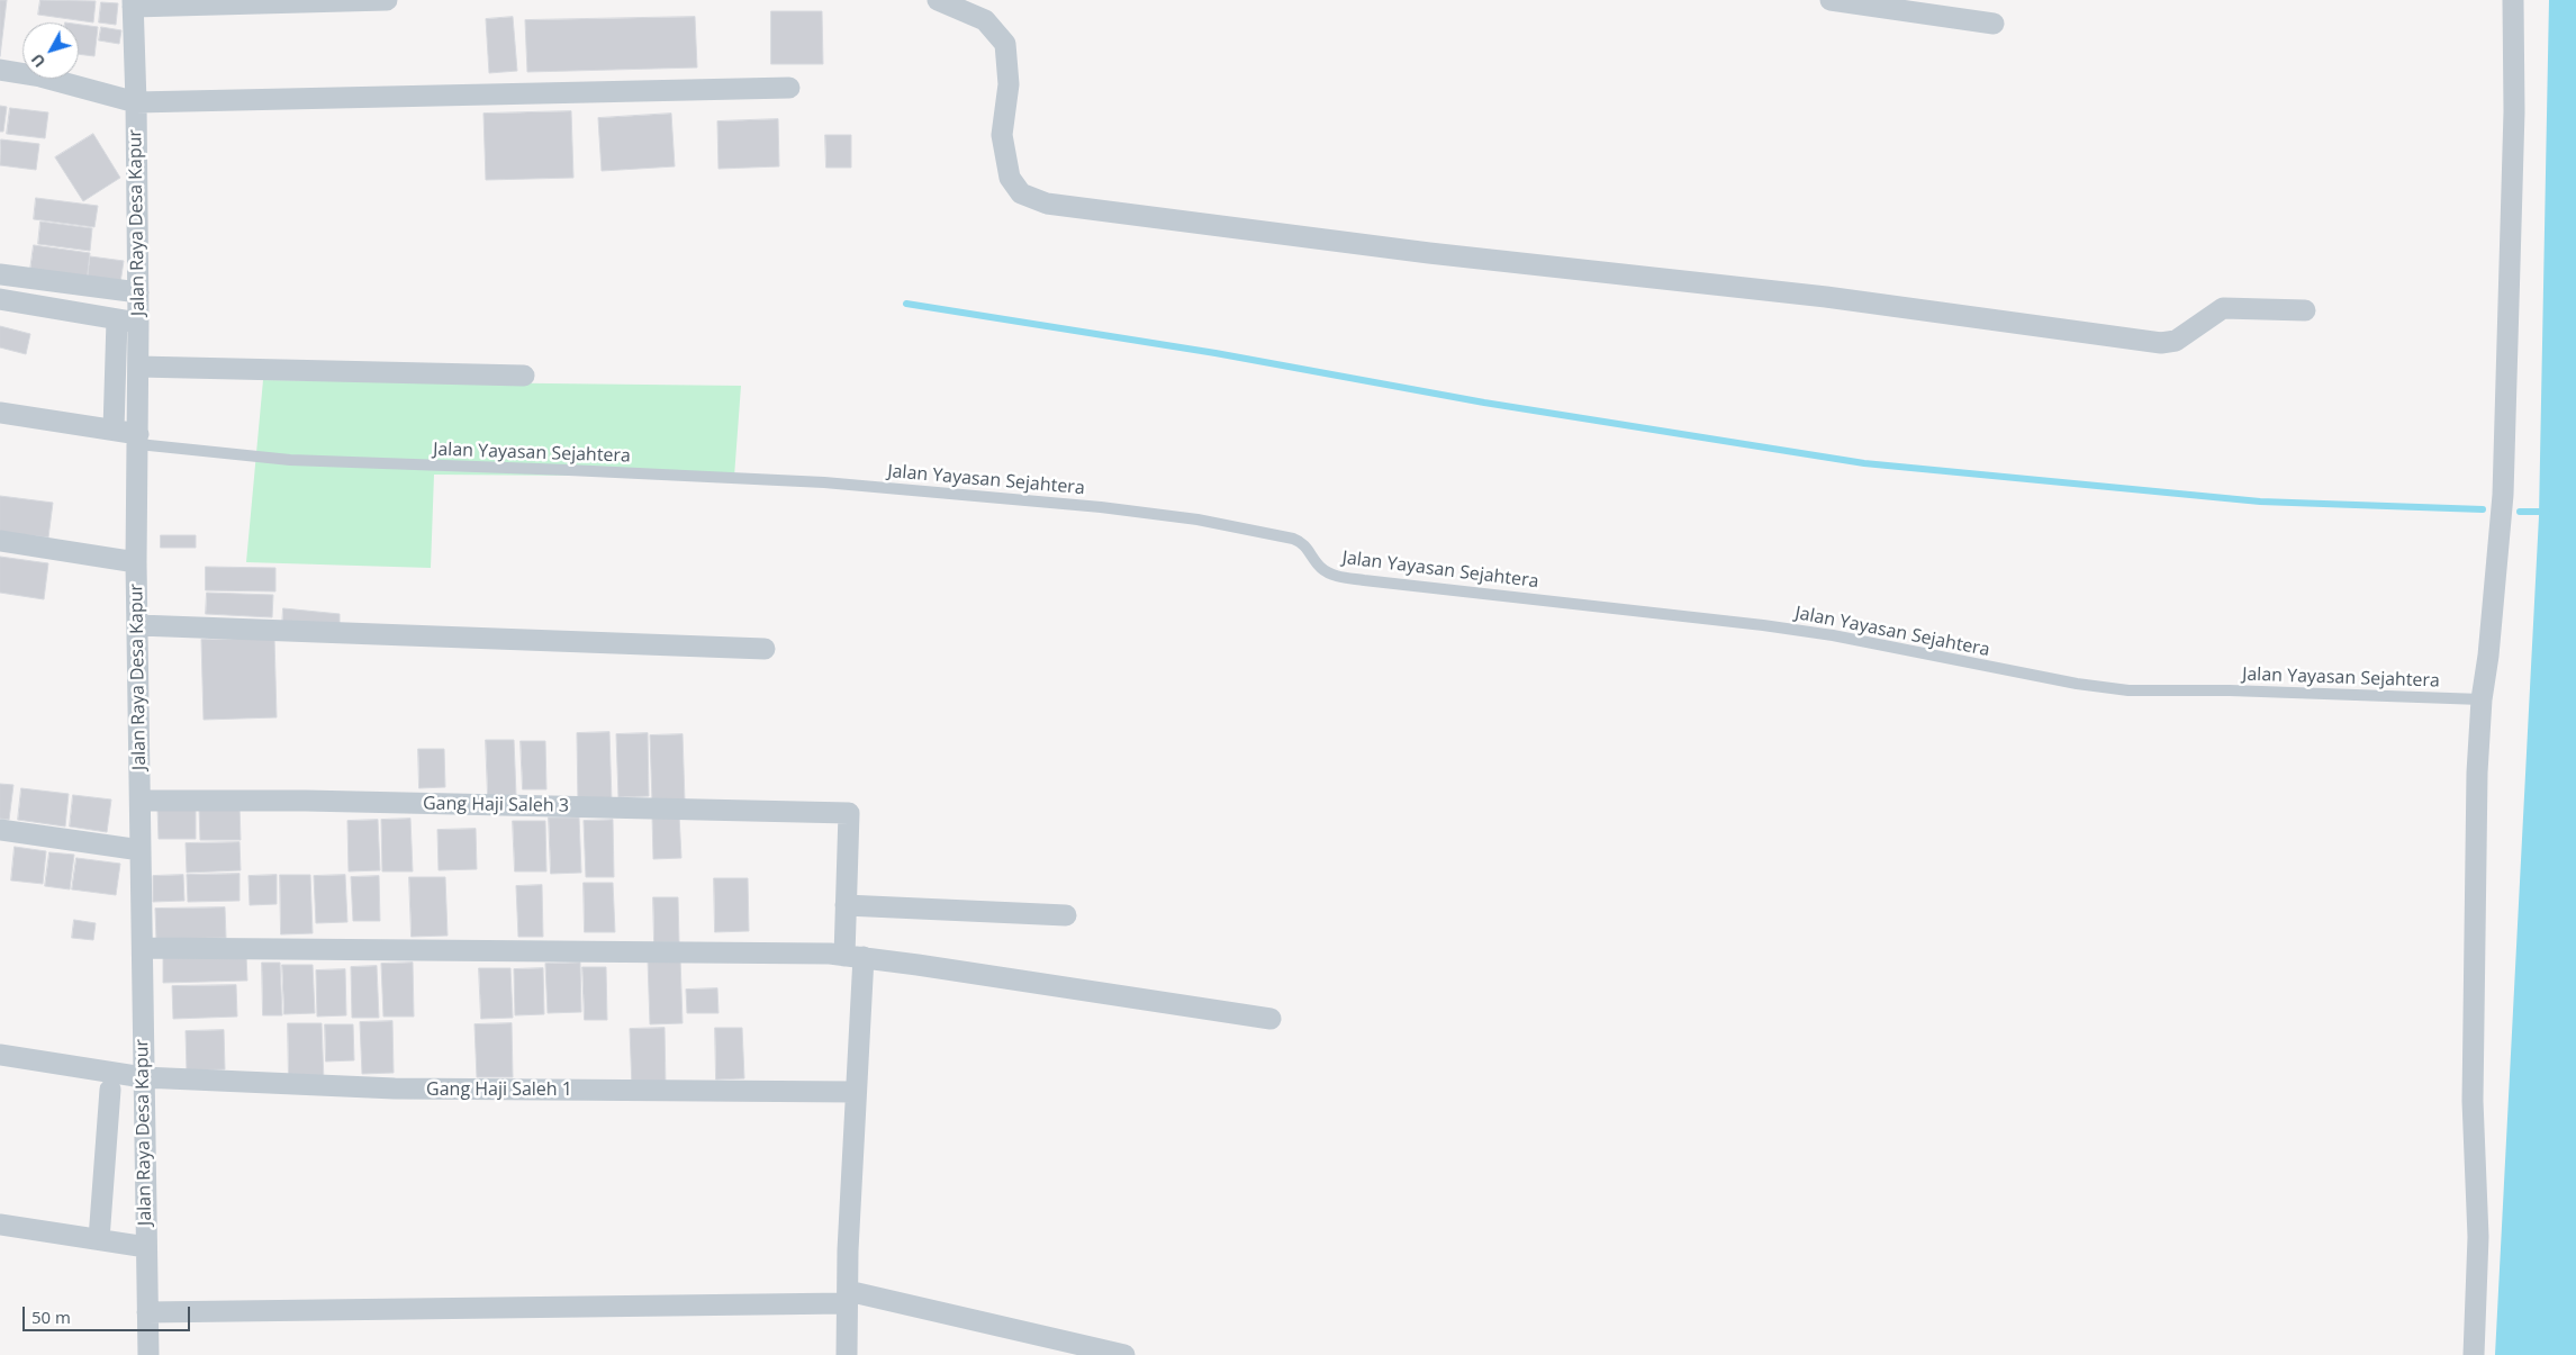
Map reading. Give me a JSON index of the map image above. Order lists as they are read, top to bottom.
{
  "streets": {
    "street": ["Jalan Raya Desa Kapur", "Gang Haji Saleh 3", "Gang Haji Saleh 1"],
    "lane": ["Jalan Yayasan Sejahtera"]
  },
  "crossings": [
    ["Jalan Raya Desa Kapur", "Jalan Yayasan Sejahtera"],
    ["Jalan Raya Desa Kapur", "Gang Haji Saleh 3"],
    ["Jalan Raya Desa Kapur", "Gang Haji Saleh 1"]
  ],
  "scale_bar": "50 m",
  "north": "bottom left"
}
